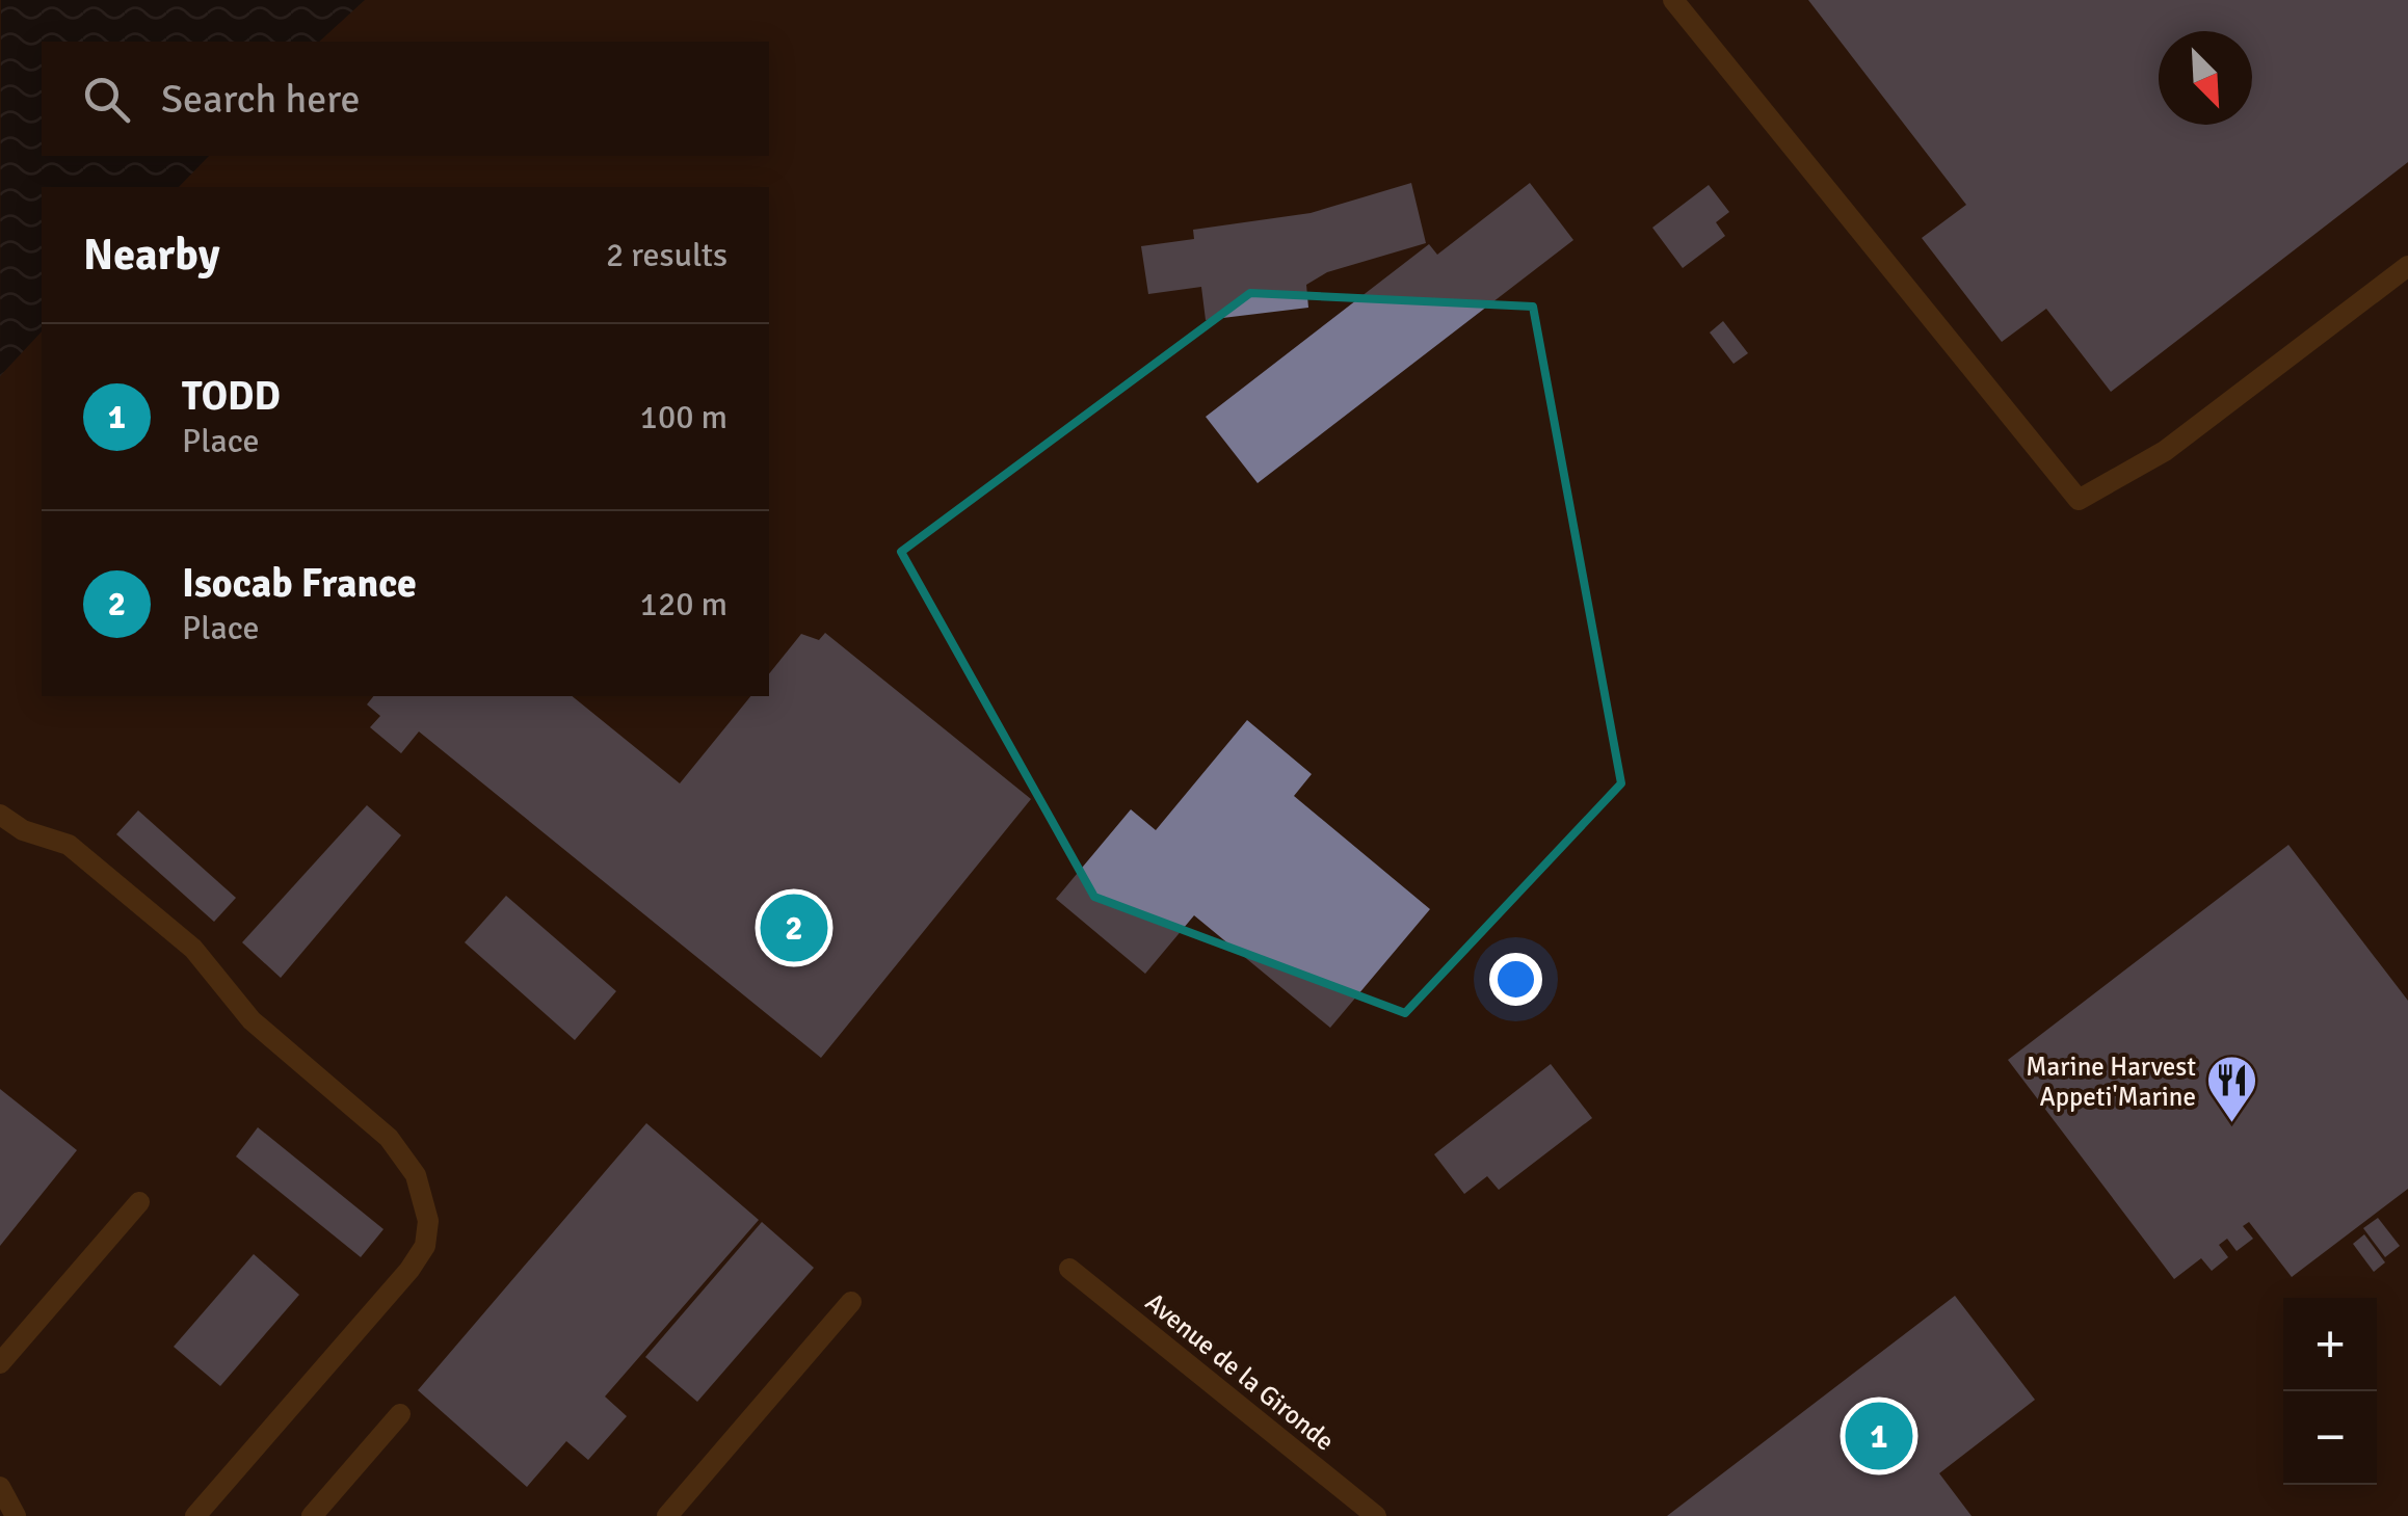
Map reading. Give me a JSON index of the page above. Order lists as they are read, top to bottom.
{
  "streets": {
    "lane": ["Avenue de la Gironde"]
  },
  "places": {
    "restaurant": ["Marine Harvest Appeti'Marine"]
  },
  "north": "bottom right",
  "page": {
    "search": "Search here",
    "heading": ["Nearby", "2 results"],
    "list": [
      {
        "mark": "1",
        "name": "TODD",
        "note": "Place",
        "value": "100 m"
      },
      {
        "mark": "2",
        "name": "Isocab France",
        "note": "Place",
        "value": "120 m"
      }
    ],
    "pins": ["2", "1"],
    "map_buttons": ["+", "−"]
  }
}
